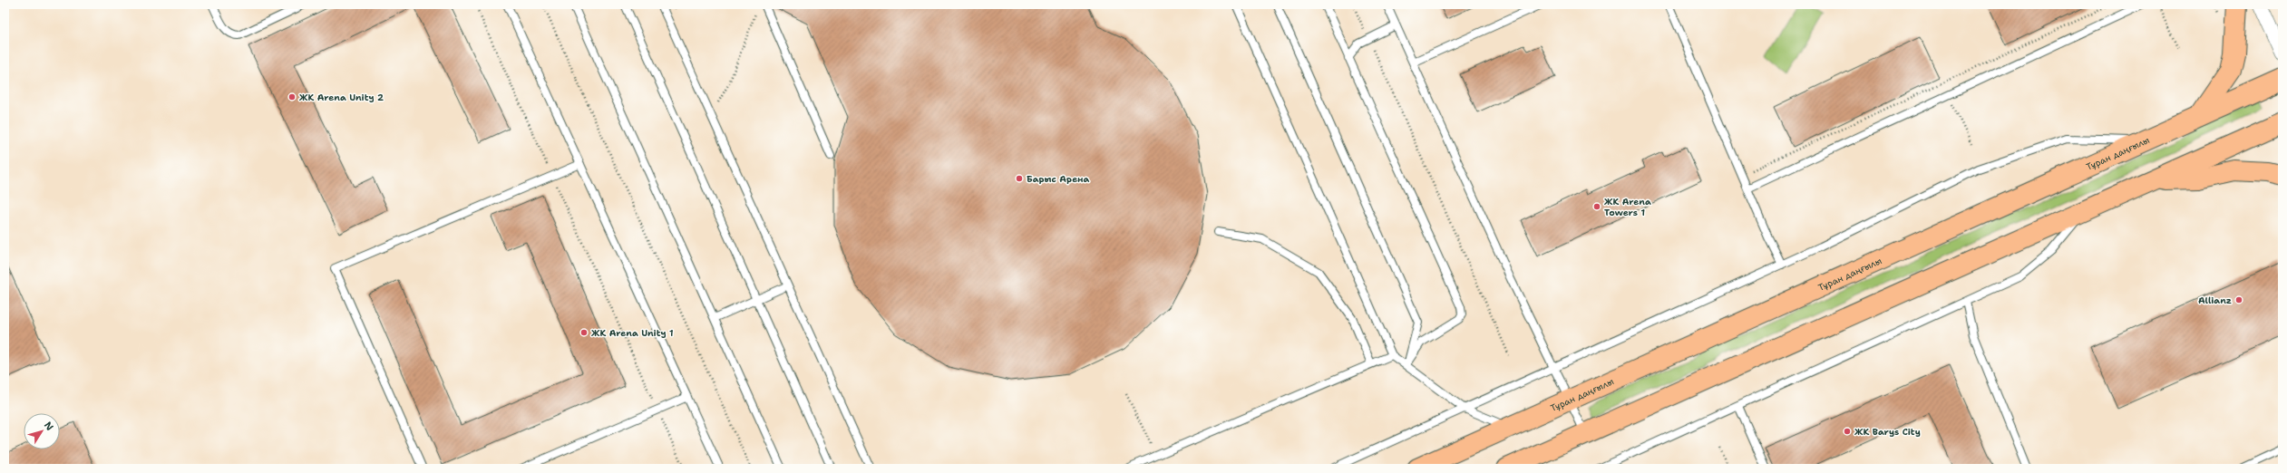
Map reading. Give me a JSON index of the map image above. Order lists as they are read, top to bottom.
{
  "streets": {
    "main road": ["Тұран даңғылы"]
  },
  "places": [
    "ЖК Arena Unity 2",
    "Барыс Арена",
    "ЖК Arena Towers 1",
    "Allianz",
    "ЖК Arena Unity 1",
    "ЖК Barys City"
  ],
  "north": "top right"
}
